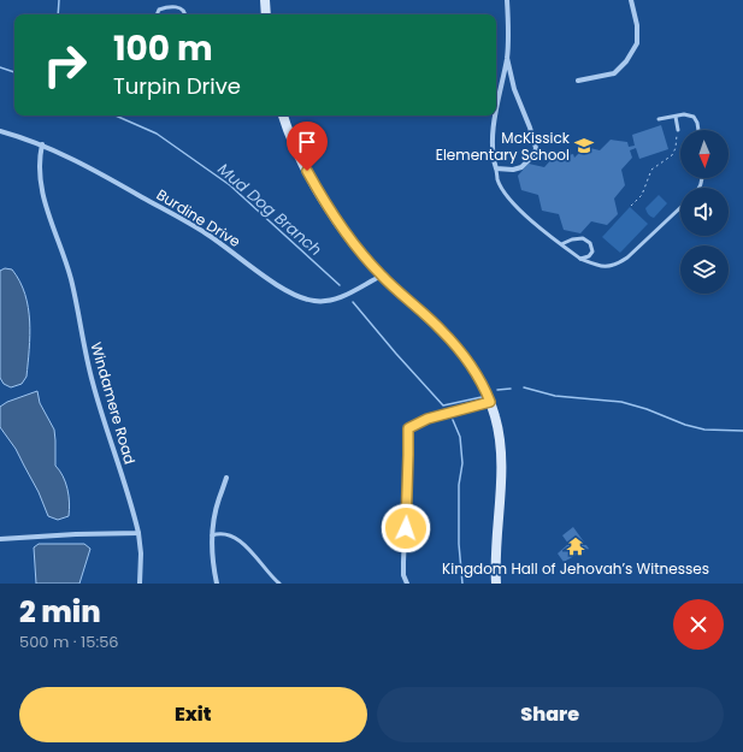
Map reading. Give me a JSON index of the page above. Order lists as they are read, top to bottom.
{
  "streets": {
    "street": ["Burdine Drive", "Windamere Road"]
  },
  "crossings": [
    ["Burdine Drive", "Windamere Road"]
  ],
  "water": ["Mud Dog Branch"],
  "places": {
    "school or university": ["McKissick Elementary School"],
    "temple": ["Kingdom Hall of Jehovah’s Witnesses"]
  },
  "north": "bottom",
  "page": {
    "turn": ["100 m", "Turpin Drive"],
    "heading": ["2 min", "500 m · 15:56"],
    "buttons": ["Exit", "Share"]
  }
}
